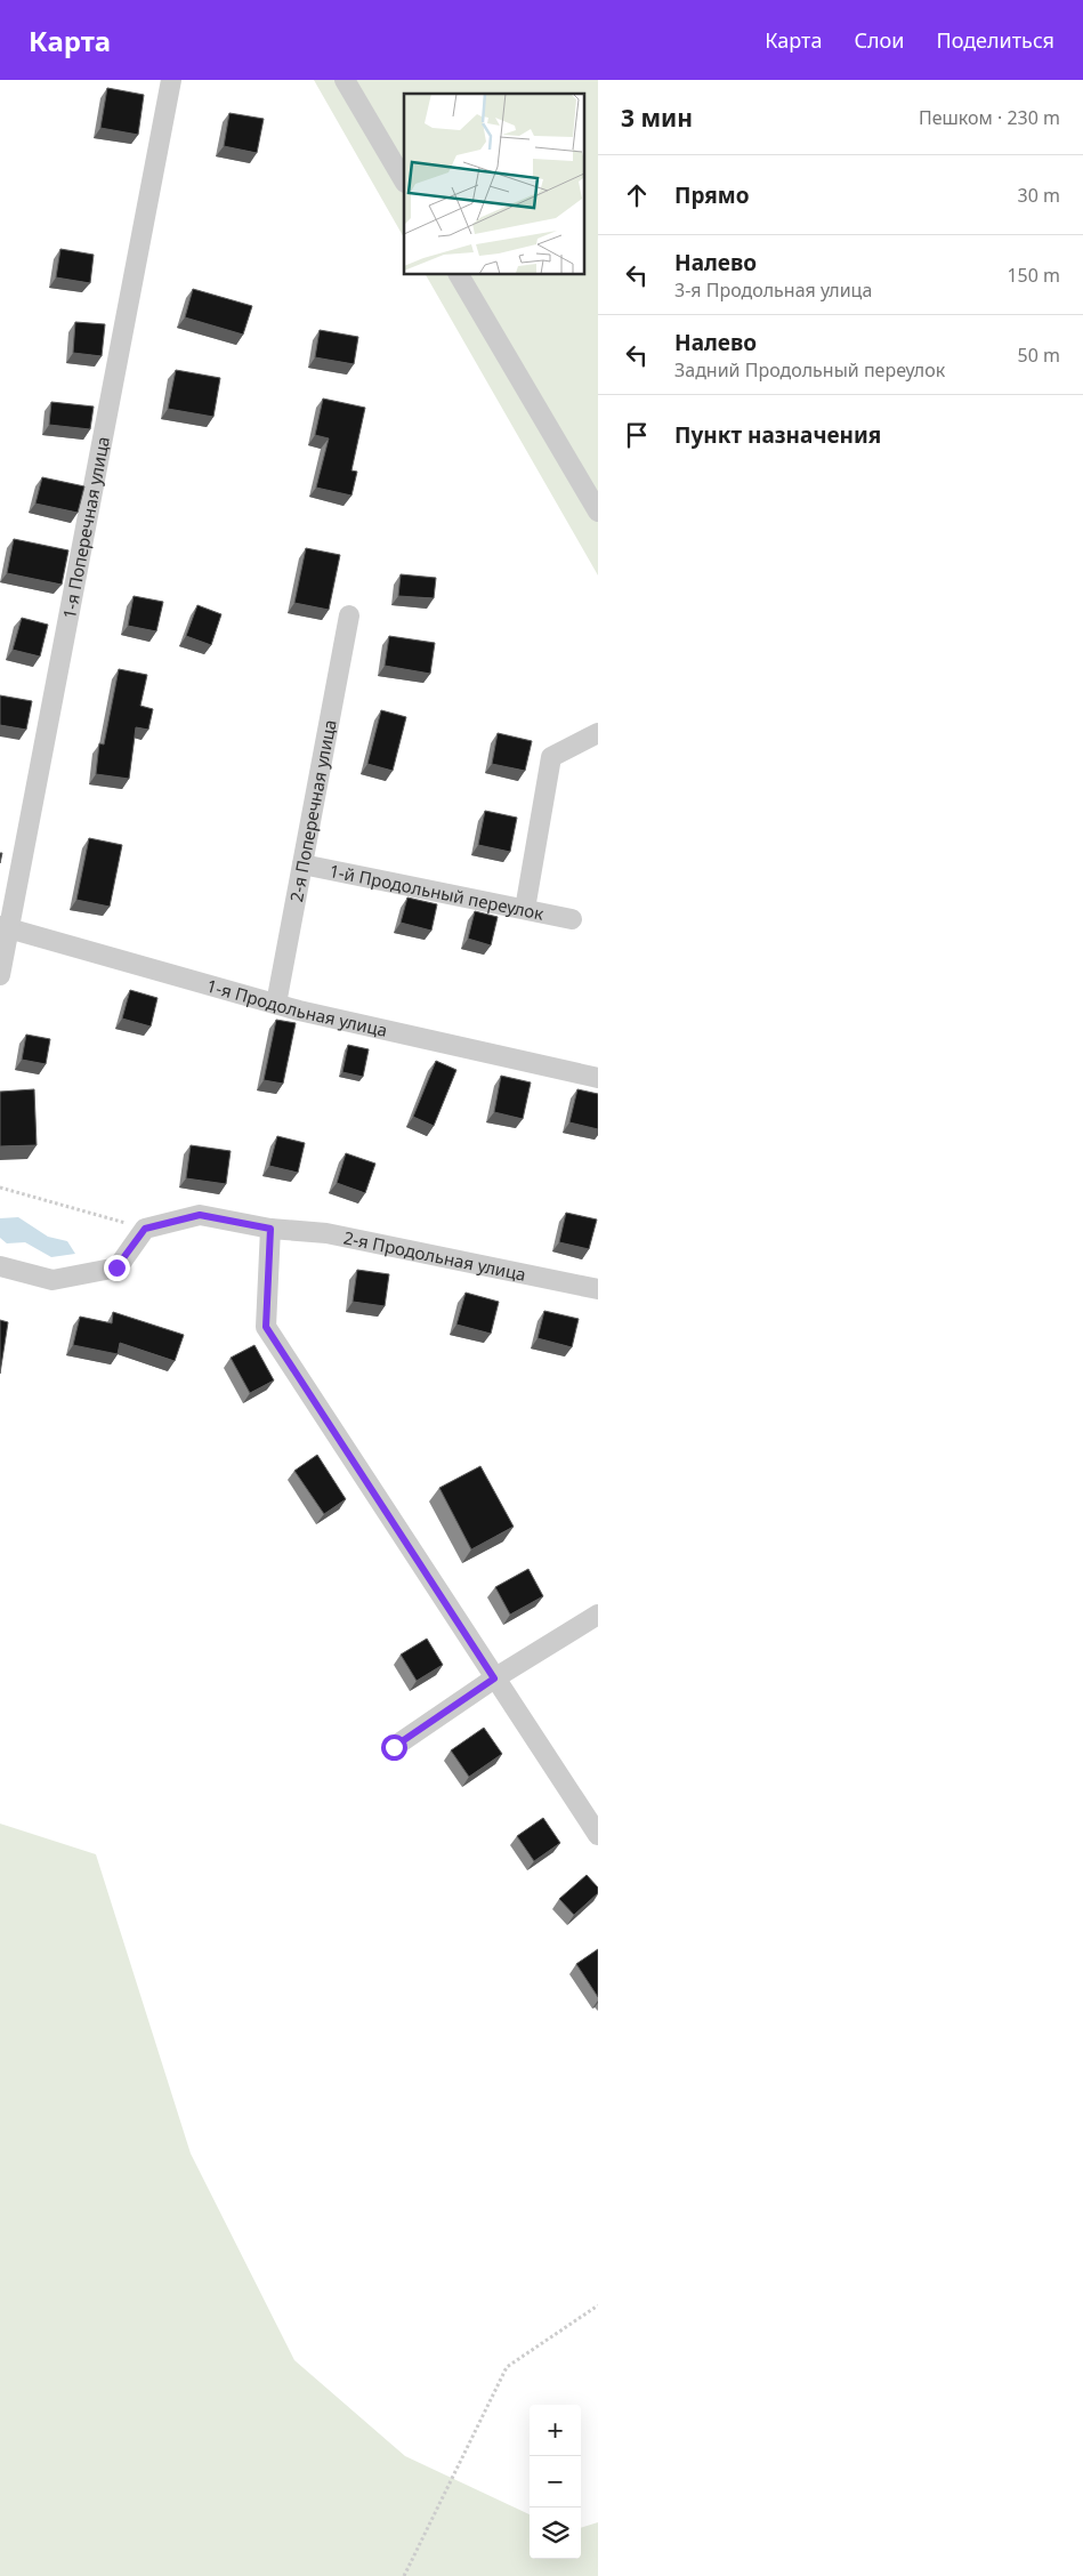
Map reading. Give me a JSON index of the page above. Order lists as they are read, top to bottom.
{
  "streets": {
    "street": [
      "1-я Поперечная улица",
      "2-я Поперечная улица",
      "1-й Продольный переулок",
      "1-я Продольная улица",
      "2-я Продольная улица"
    ]
  },
  "crossings": [
    ["1-я Поперечная улица", "1-я Продольная улица"],
    ["2-я Поперечная улица", "1-й Продольный переулок"],
    ["2-я Поперечная улица", "1-я Продольная улица"]
  ],
  "page": {
    "header": "Карта",
    "nav": ["Карта", "Слои", "Поделиться"],
    "heading": ["3 мин", "Пешком · 230 m"],
    "list": [
      ["Прямо", "30 m"],
      ["Налево", "3-я Продольная улица", "150 m"],
      ["Налево", "Задний Продольный переулок", "50 m"],
      "Пункт назначения"
    ],
    "map_buttons": ["+", "−"]
  }
}
